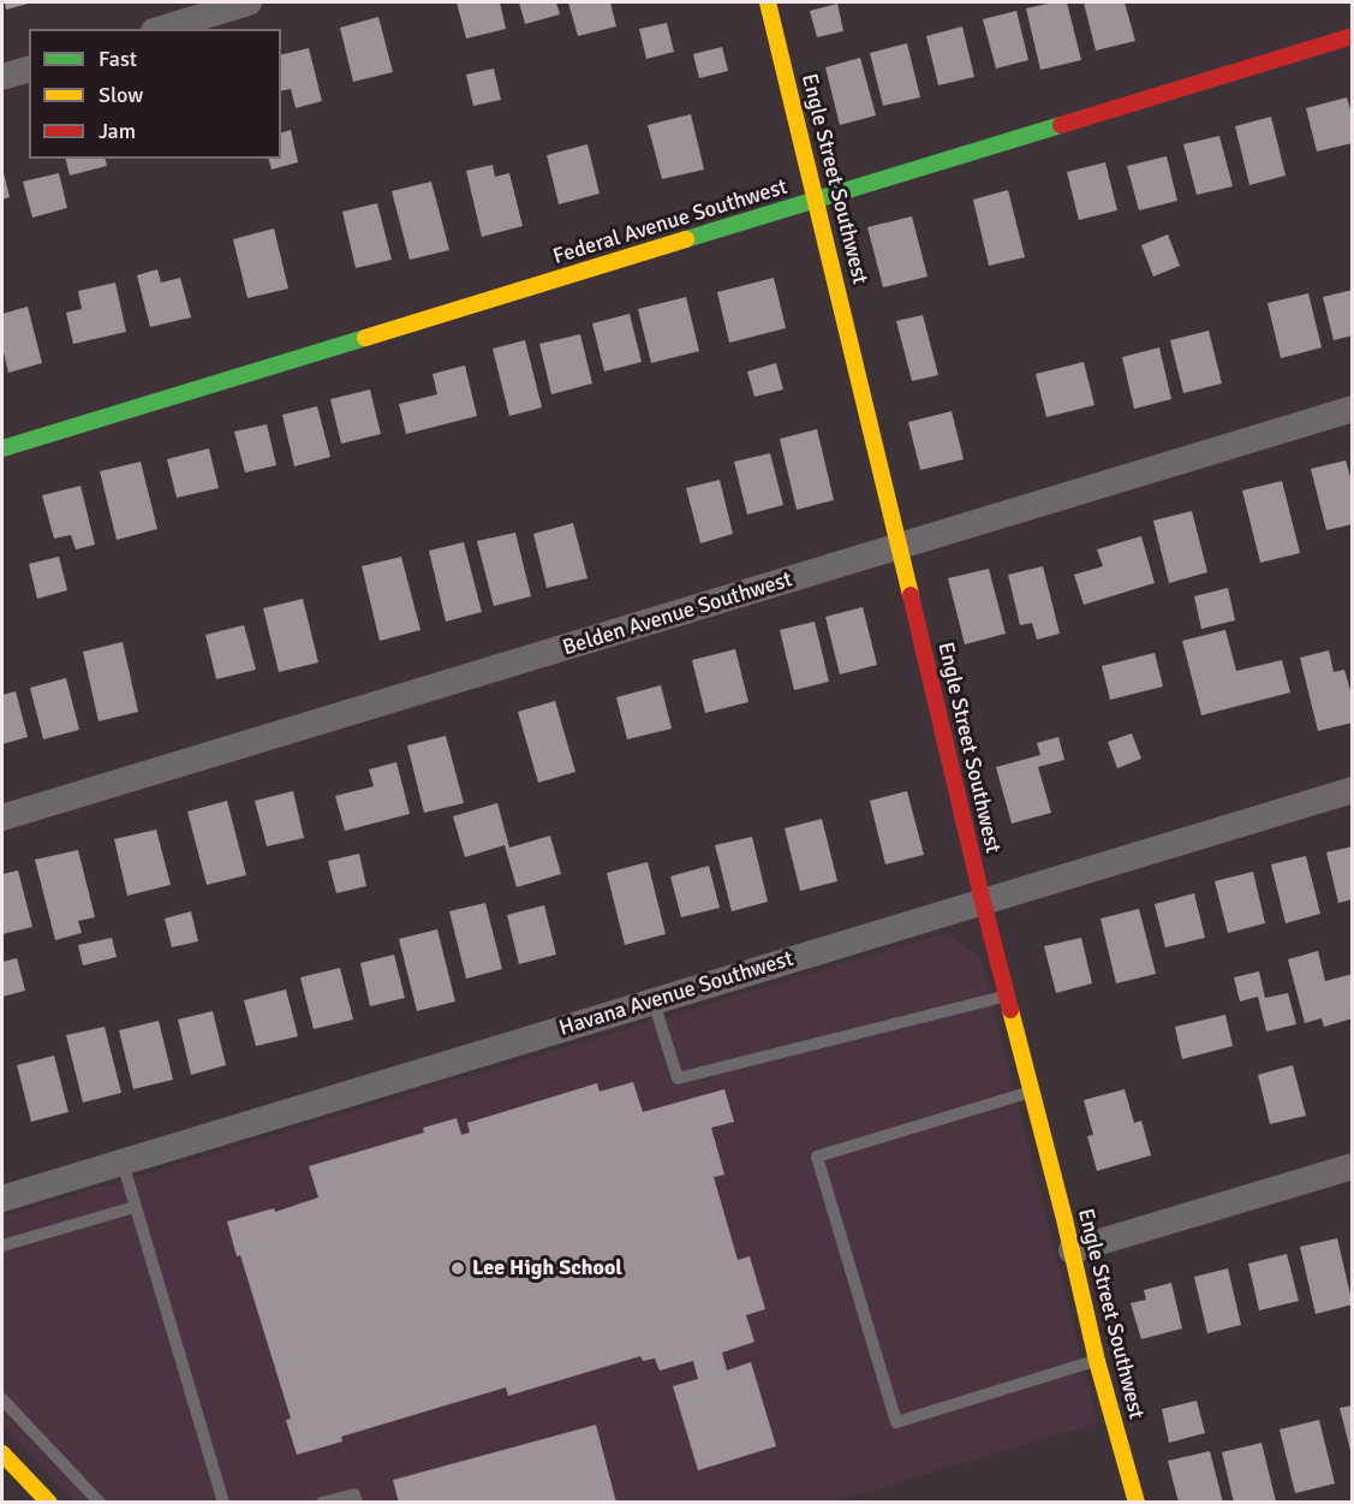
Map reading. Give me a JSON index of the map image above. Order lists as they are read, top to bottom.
{
  "streets": {
    "street": [
      "Engle Street Southwest",
      "Federal Avenue Southwest",
      "Belden Avenue Southwest",
      "Havana Avenue Southwest"
    ]
  },
  "crossings": [
    ["Engle Street Southwest", "Federal Avenue Southwest"],
    ["Engle Street Southwest", "Belden Avenue Southwest"],
    ["Engle Street Southwest", "Havana Avenue Southwest"]
  ],
  "places": ["Lee High School"],
  "legend": ["Fast", "Slow", "Jam"]
}
